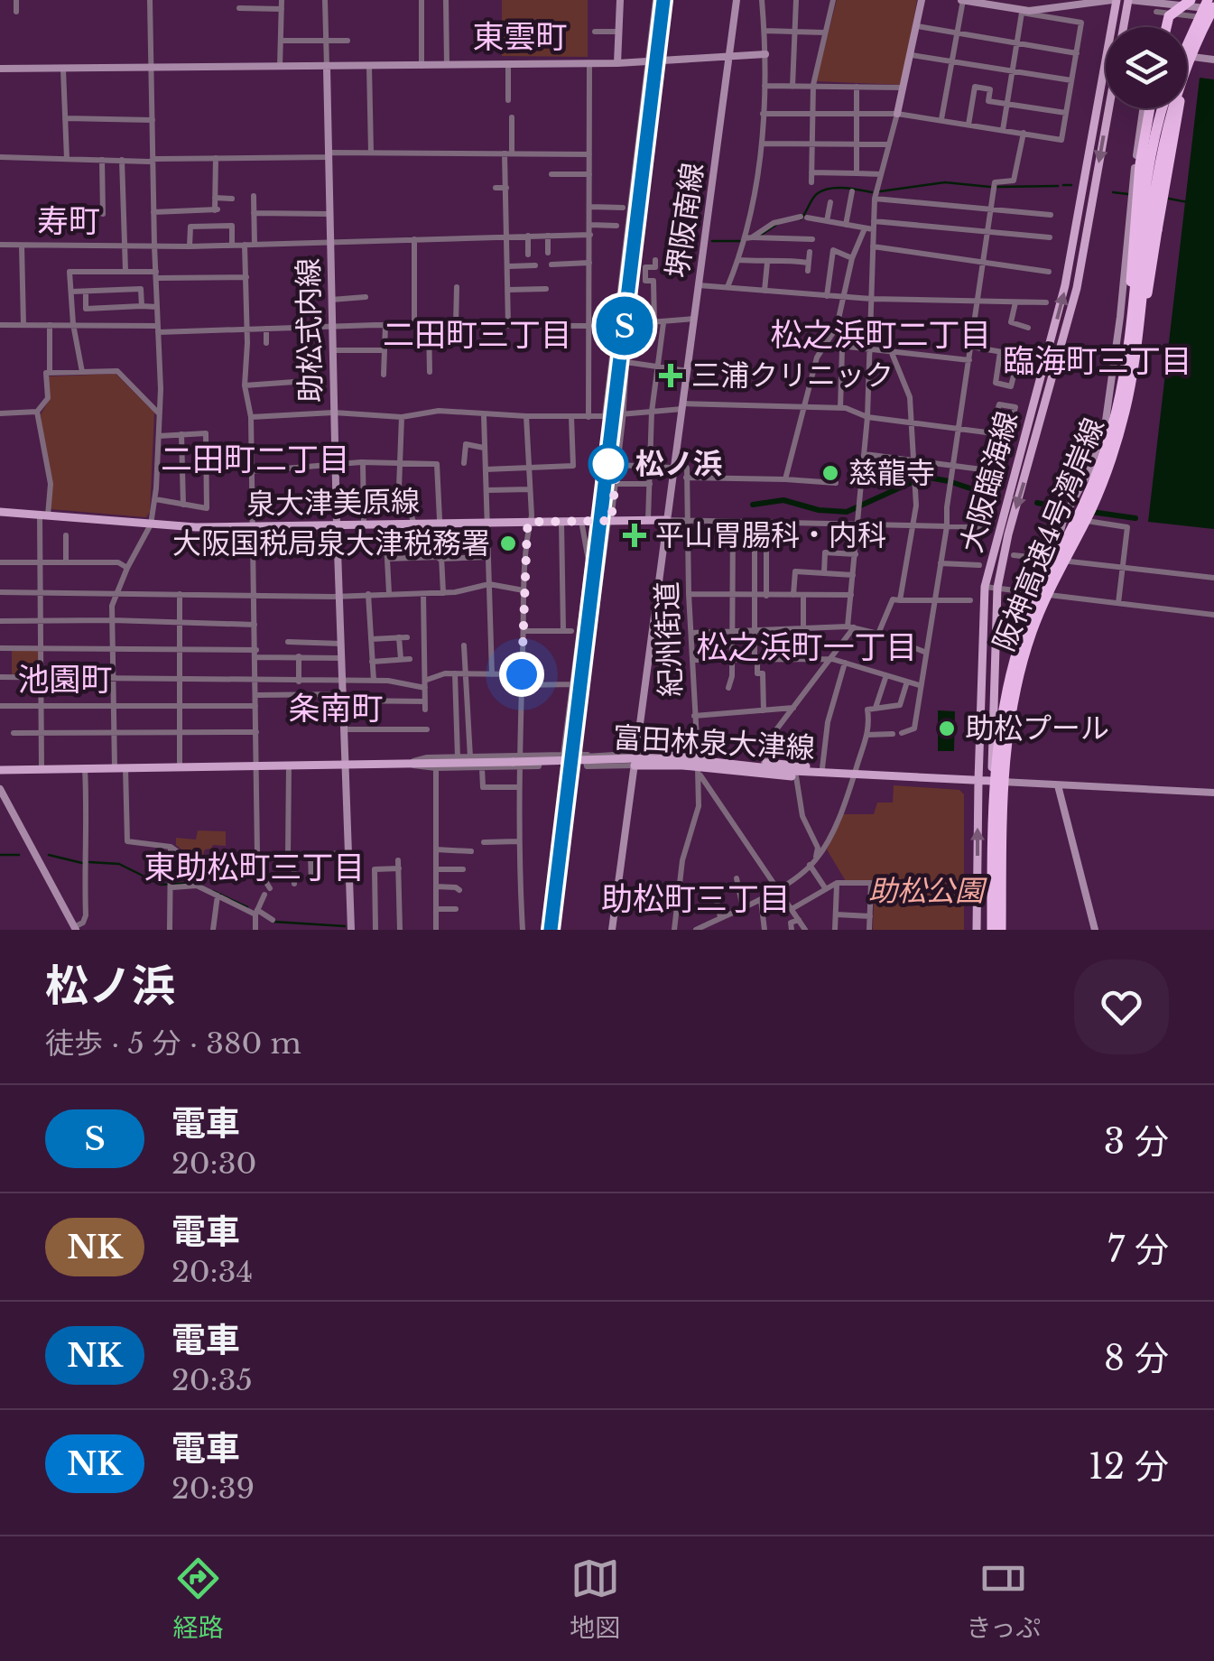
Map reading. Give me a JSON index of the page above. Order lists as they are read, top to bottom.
{
  "streets": {
    "highway": ["阪神高速4号湾岸線"],
    "main road": ["大阪臨海線", "泉大津美原線", "富田林泉大津線"],
    "street": ["堺阪南線", "助松式内線", "紀州街道"]
  },
  "crossings": [
    ["堺阪南線", "泉大津美原線"],
    ["助松式内線", "泉大津美原線"],
    ["助松式内線", "富田林泉大津線"],
    ["大阪臨海線", "阪神高速4号湾岸線"],
    ["大阪臨海線", "富田林泉大津線"],
    ["紀州街道", "富田林泉大津線"]
  ],
  "districts": [
    "東雲町",
    "寿町",
    "二田町三丁目",
    "松之浜町二丁目",
    "臨海町三丁目",
    "二田町二丁目",
    "松之浜町一丁目",
    "池園町",
    "条南町",
    "東助松町三丁目",
    "助松町三丁目"
  ],
  "parks": ["助松公園"],
  "places": {
    "health": ["三浦クリニック", "平山胃腸科・内科"],
    "other": [
      "松ノ浜",
      "慈龍寺",
      "大阪国税局泉大津税務署",
      "助松プール"
    ]
  },
  "page": {
    "on_map": "S",
    "heading": ["松ノ浜", "徒歩 · 5 分 · 380 m"],
    "list": [
      {
        "mark": "S",
        "name": "電車",
        "note": "20:30",
        "value": "3 分"
      },
      {
        "mark": "NK",
        "name": "電車",
        "note": "20:34",
        "value": "7 分"
      },
      {
        "mark": "NK",
        "name": "電車",
        "note": "20:35",
        "value": "8 分"
      },
      {
        "mark": "NK",
        "name": "電車",
        "note": "20:39",
        "value": "12 分"
      }
    ],
    "tabs": ["経路", "地図", "きっぷ"]
  }
}
